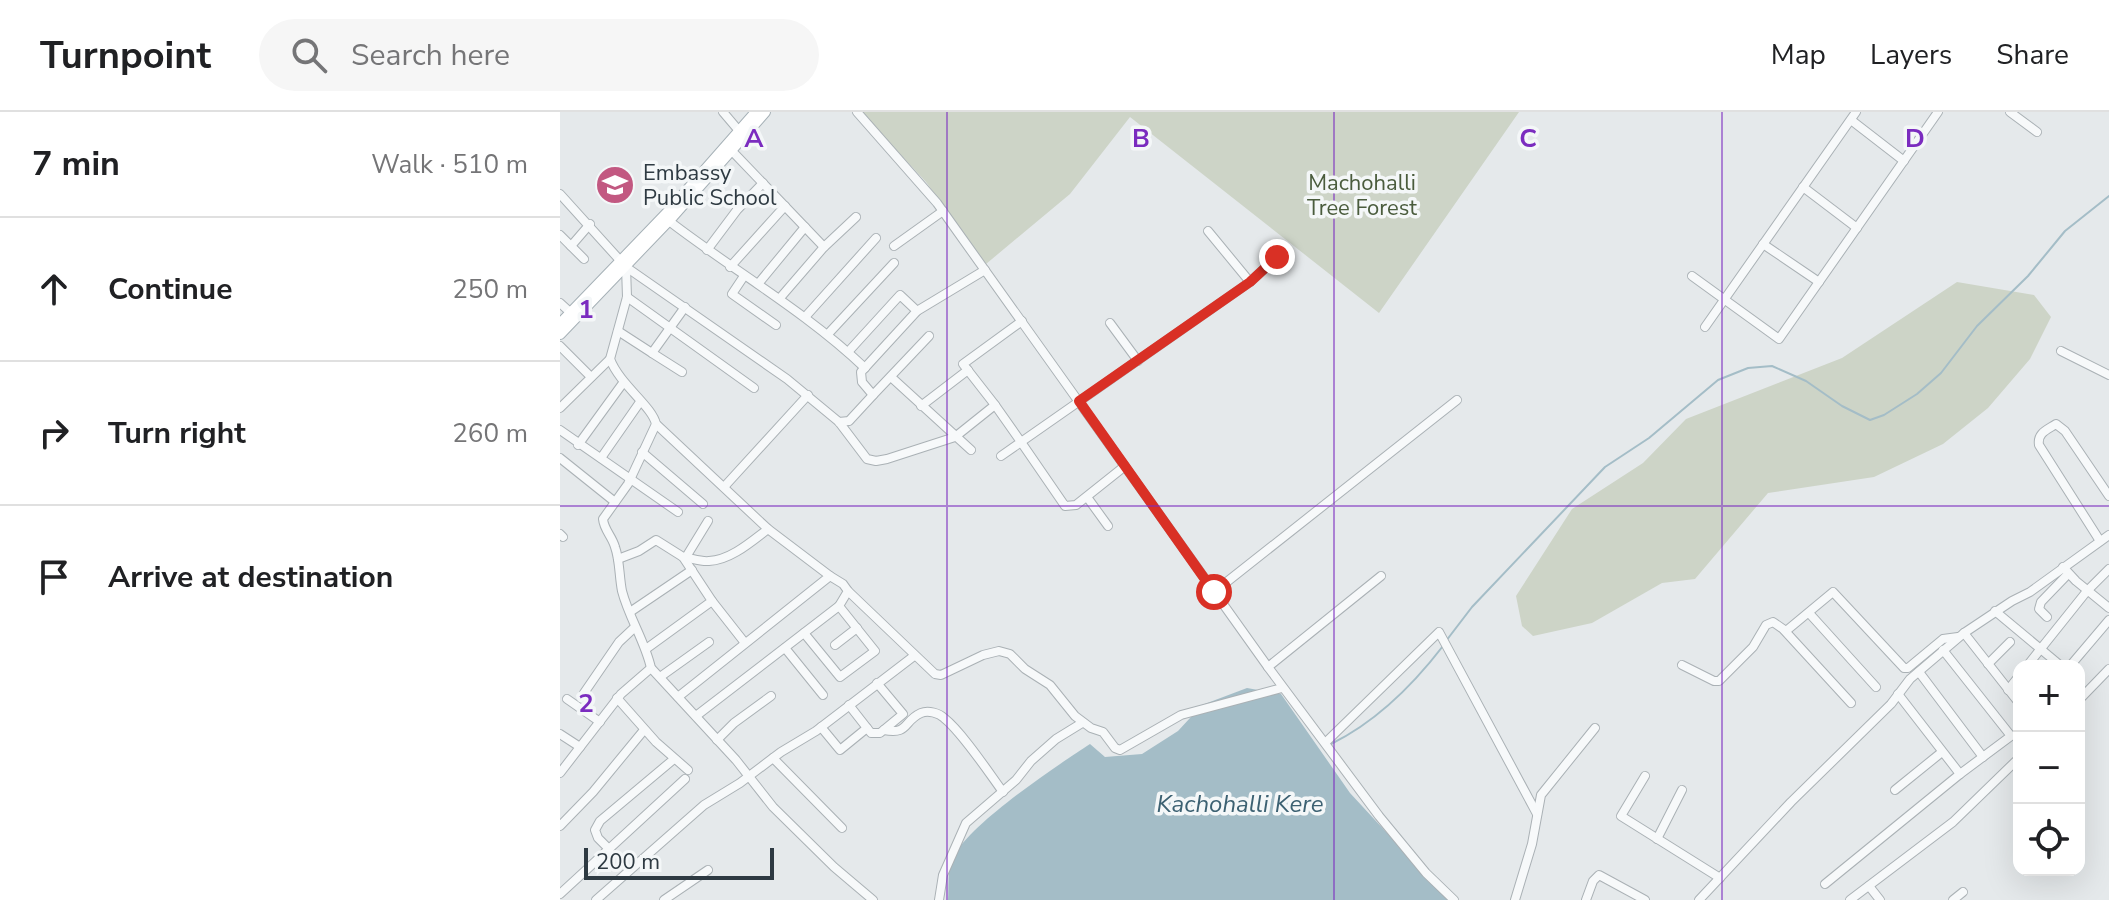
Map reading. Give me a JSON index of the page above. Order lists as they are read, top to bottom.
{
  "water": ["Kachohalli Kere"],
  "parks": ["Machohalli Tree Forest"],
  "places": {
    "school or university": ["Embassy Public School"]
  },
  "scale_bar": "200 m",
  "page": {
    "header": "Turnpoint",
    "search": "Search here",
    "nav": ["Map", "Layers", "Share"],
    "heading": ["7 min", "Walk · 510 m"],
    "list": [
      ["Continue", "250 m"],
      ["Turn right", "260 m"],
      "Arrive at destination"
    ],
    "map_buttons": ["+", "−"],
    "scale": "200 m"
  },
  "grid": {
    "columns": [
      "A",
      "B",
      "C",
      "D"
    ],
    "rows": ["1", "2"]
  }
}
